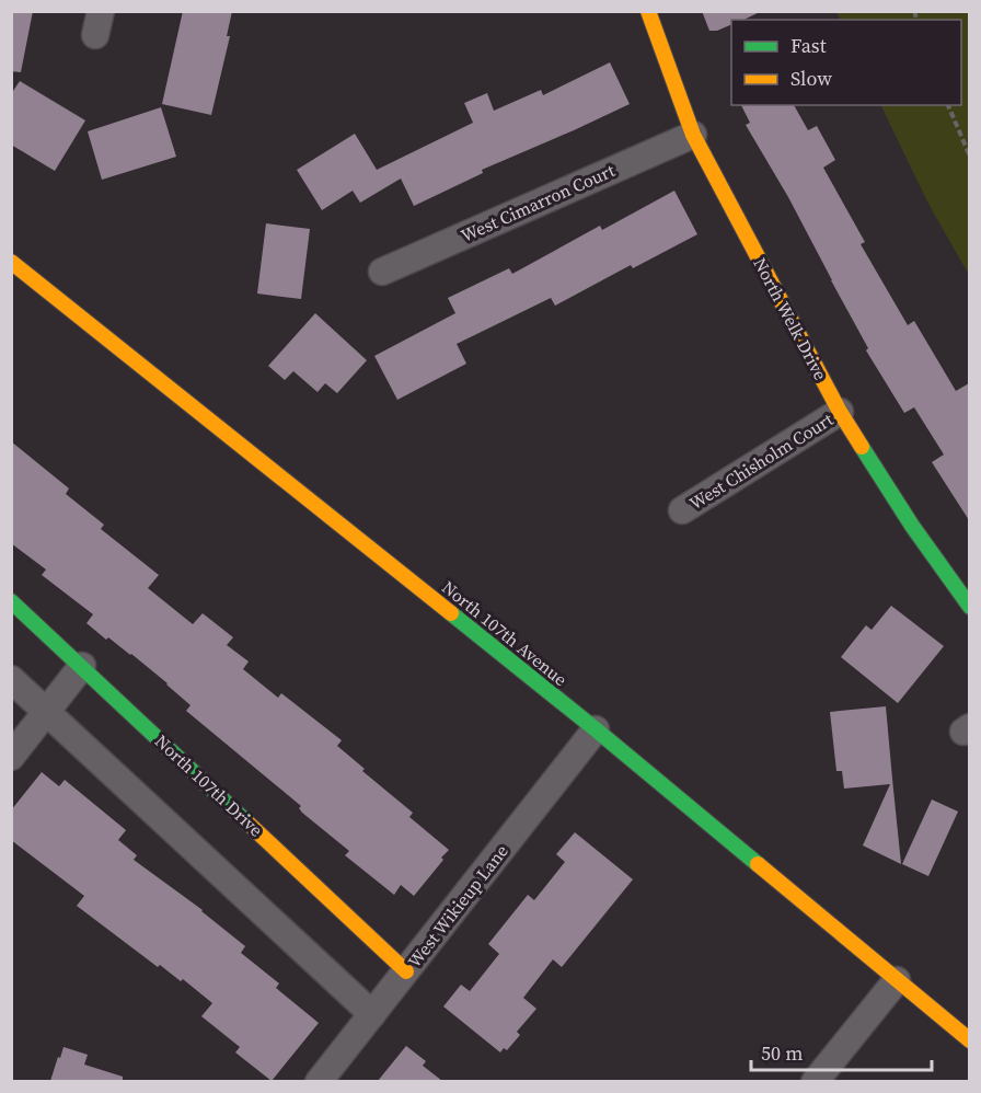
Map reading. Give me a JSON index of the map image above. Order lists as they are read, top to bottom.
{
  "streets": {
    "main road": ["North Welk Drive", "North 107th Avenue", "North 107th Drive"],
    "street": ["West Cimarron Court", "West Chisholm Court", "West Wikieup Lane"]
  },
  "crossings": [
    ["West Cimarron Court", "North Welk Drive"],
    ["North Welk Drive", "West Chisholm Court"],
    ["North 107th Avenue", "West Wikieup Lane"],
    ["North 107th Drive", "West Wikieup Lane"]
  ],
  "legend": ["Fast", "Slow"],
  "scale_bar": "50 m"
}
